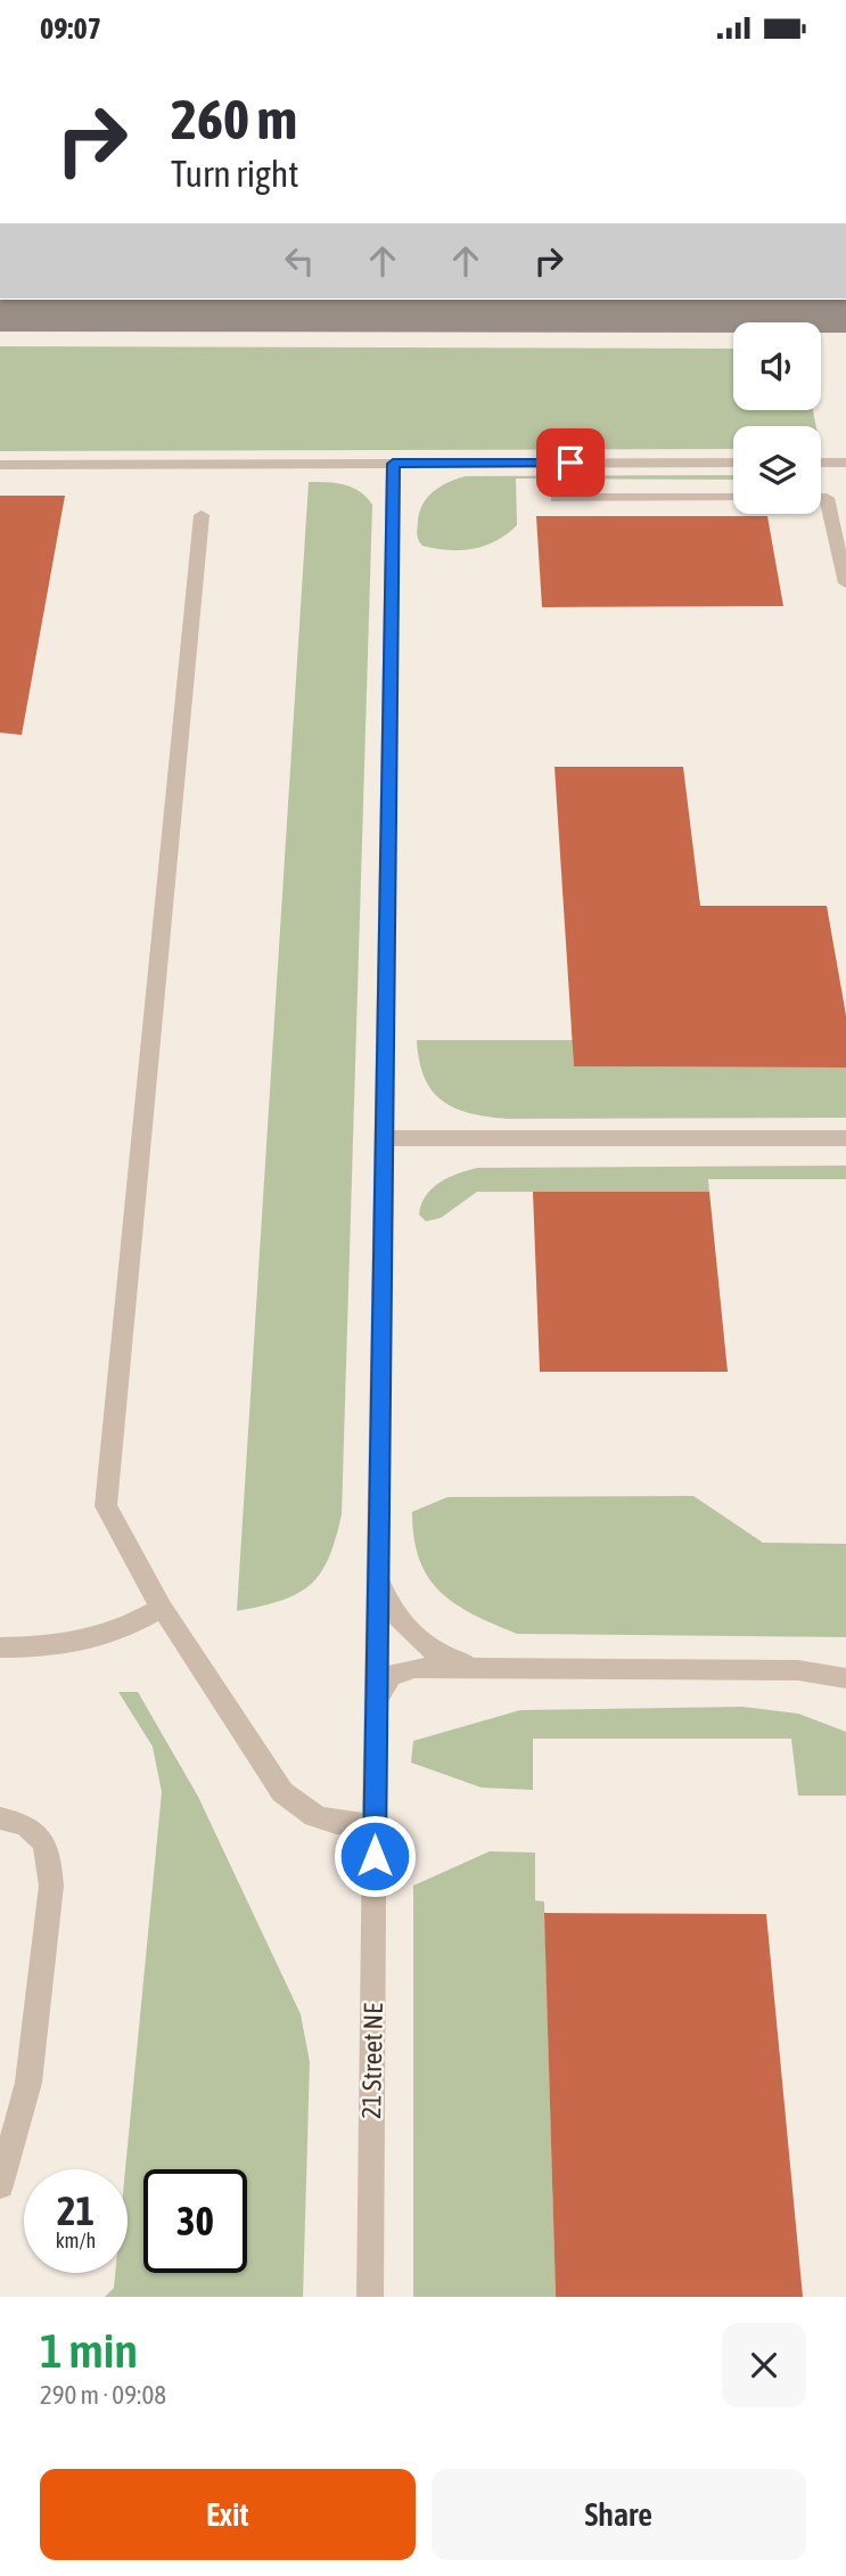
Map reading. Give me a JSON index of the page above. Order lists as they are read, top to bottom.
{
  "streets": {
    "street": ["21 Street NE"]
  },
  "page": {
    "status": "09:07",
    "turn": ["260 m", "Turn right"],
    "speed": "21 km/h",
    "limit": "30",
    "heading": ["1 min", "290 m · 09:08"],
    "buttons": ["Exit", "Share"]
  }
}
